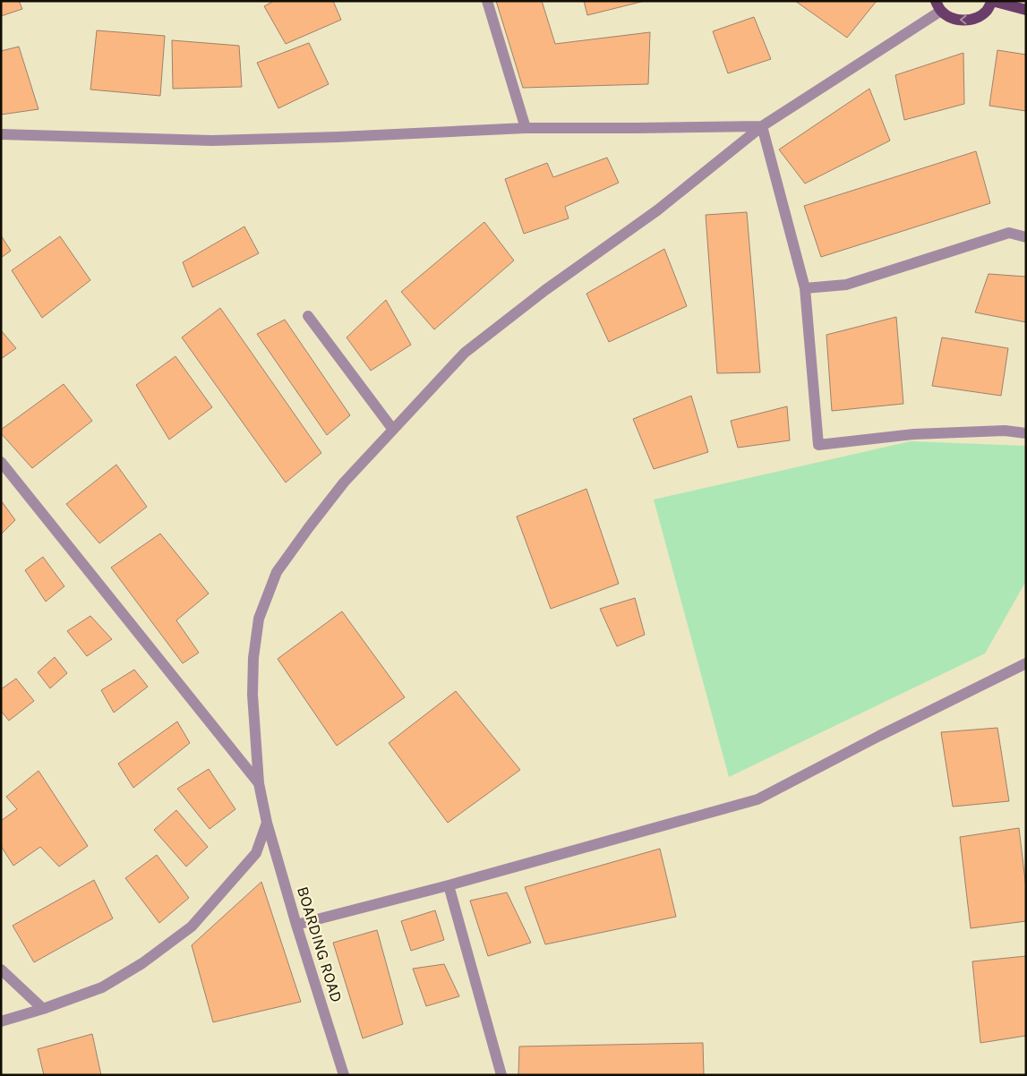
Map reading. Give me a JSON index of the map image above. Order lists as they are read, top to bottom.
{
  "streets": {
    "street": ["BOARDING ROAD"]
  }
}
